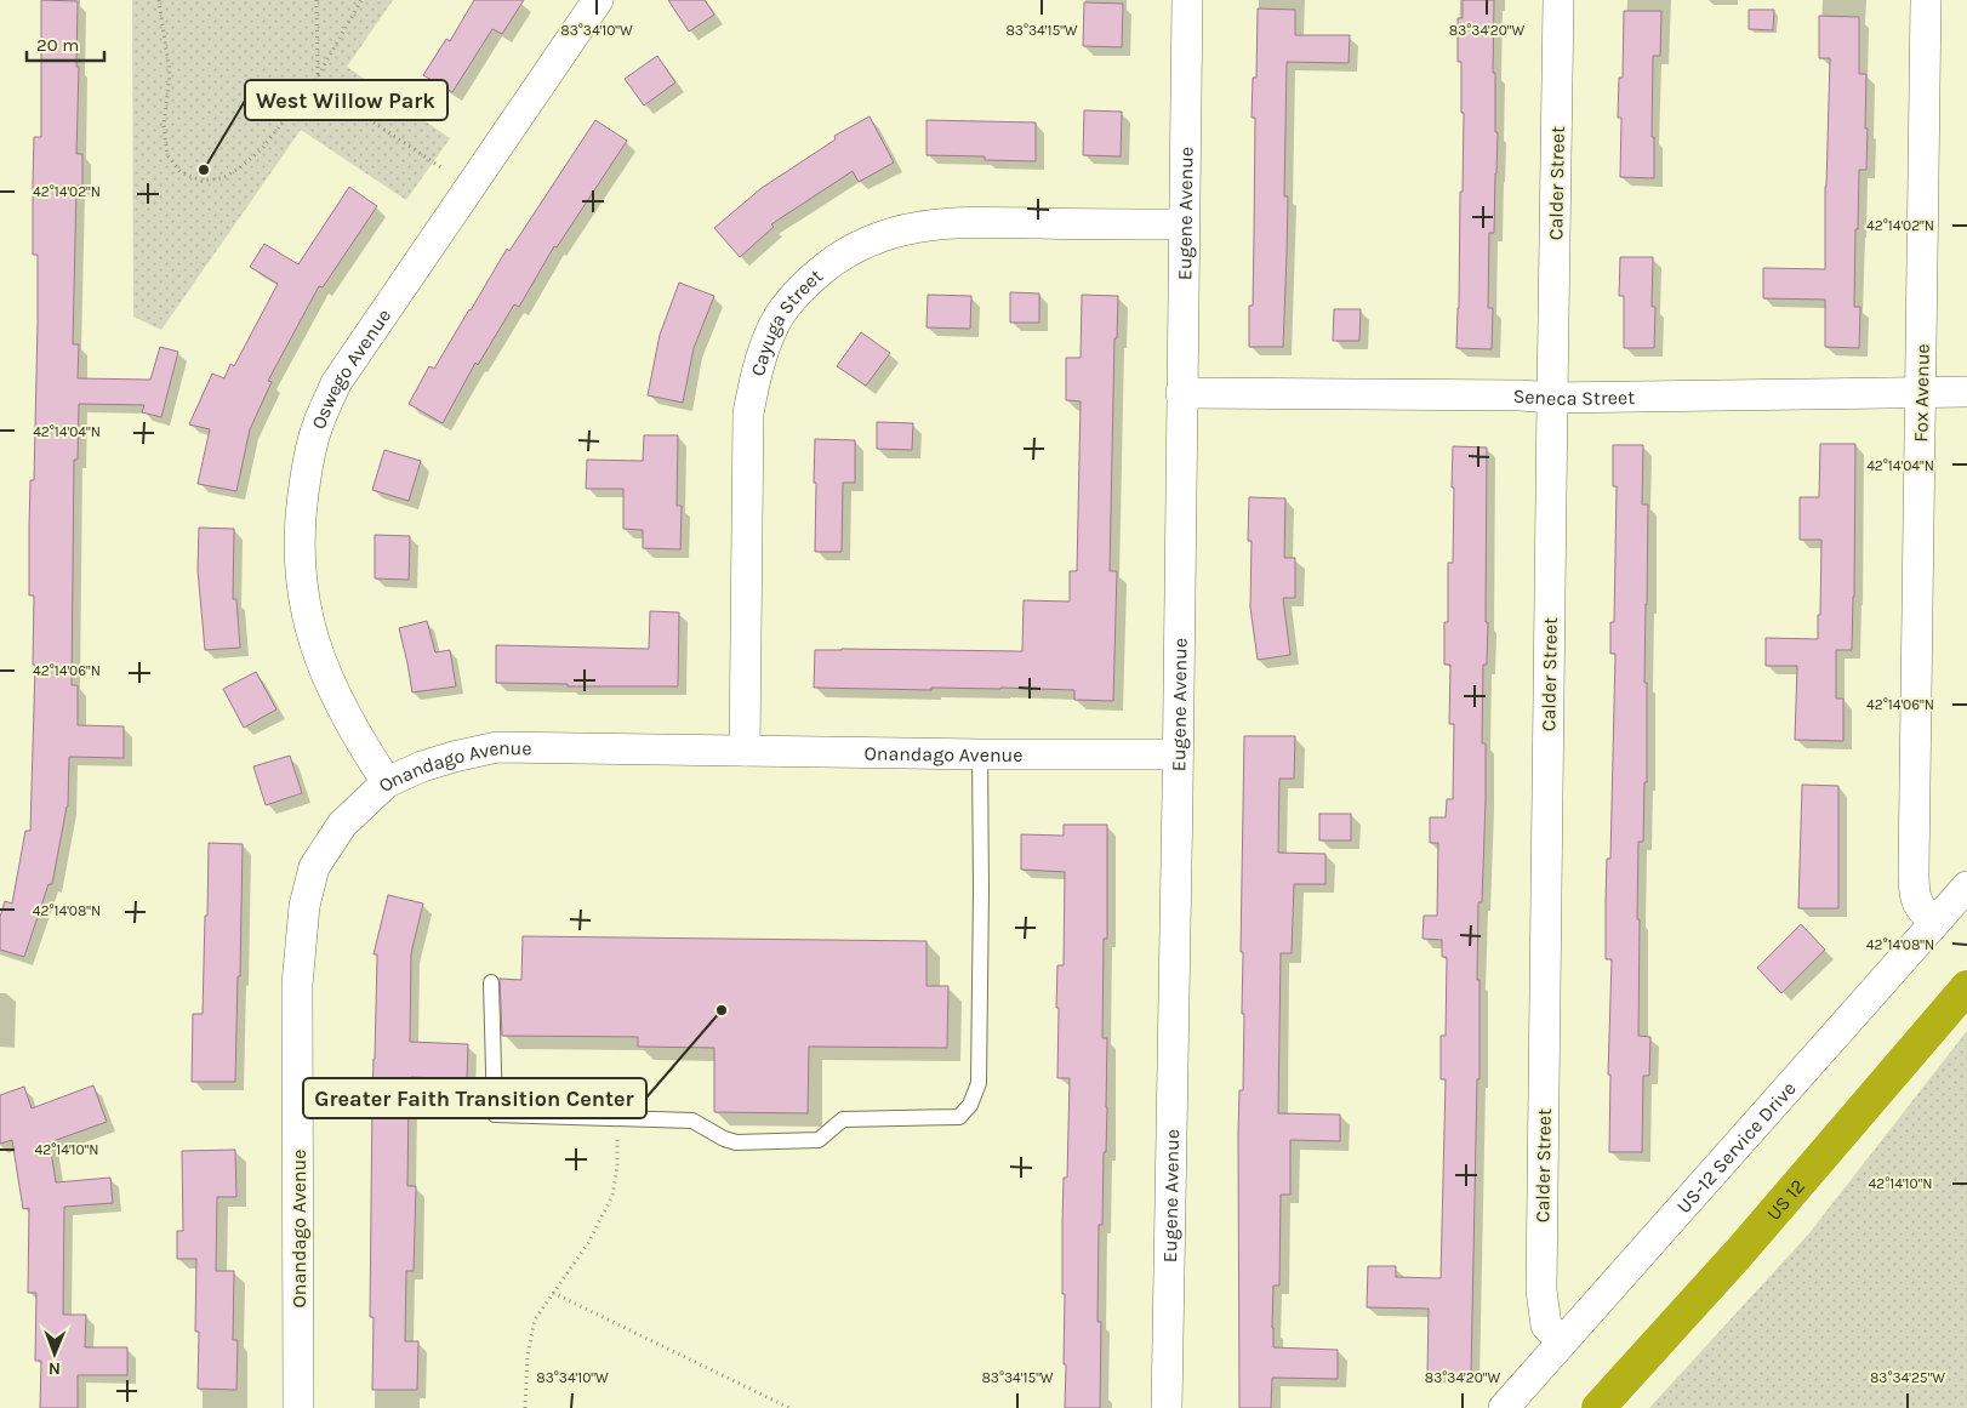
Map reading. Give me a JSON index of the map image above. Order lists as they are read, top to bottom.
{
  "streets": {
    "highway": ["US 12"],
    "street": [
      "Calder Street",
      "Eugene Avenue",
      "Cayuga Street",
      "Oswego Avenue",
      "Fox Avenue",
      "Seneca Street",
      "Onandago Avenue",
      "US-12 Service Drive"
    ]
  },
  "crossings": [
    ["Calder Street", "Seneca Street"],
    ["Calder Street", "US-12 Service Drive"],
    ["Eugene Avenue", "Cayuga Street"],
    ["Eugene Avenue", "Seneca Street"],
    ["Eugene Avenue", "Onandago Avenue"],
    ["Cayuga Street", "Onandago Avenue"],
    ["Oswego Avenue", "Onandago Avenue"],
    ["Fox Avenue", "Seneca Street"],
    ["Fox Avenue", "US-12 Service Drive"]
  ],
  "places": ["West Willow Park", "Greater Faith Transition Center"],
  "scale_bar": "20 m",
  "north": "bottom",
  "coordinates": [
    "83°34'10\"W",
    "83°34'15\"W",
    "83°34'20\"W",
    "42°14'02\"N",
    "42°14'04\"N",
    "42°14'06\"N",
    "42°14'08\"N",
    "42°14'10\"N",
    "83°34'25\"W"
  ]
}
